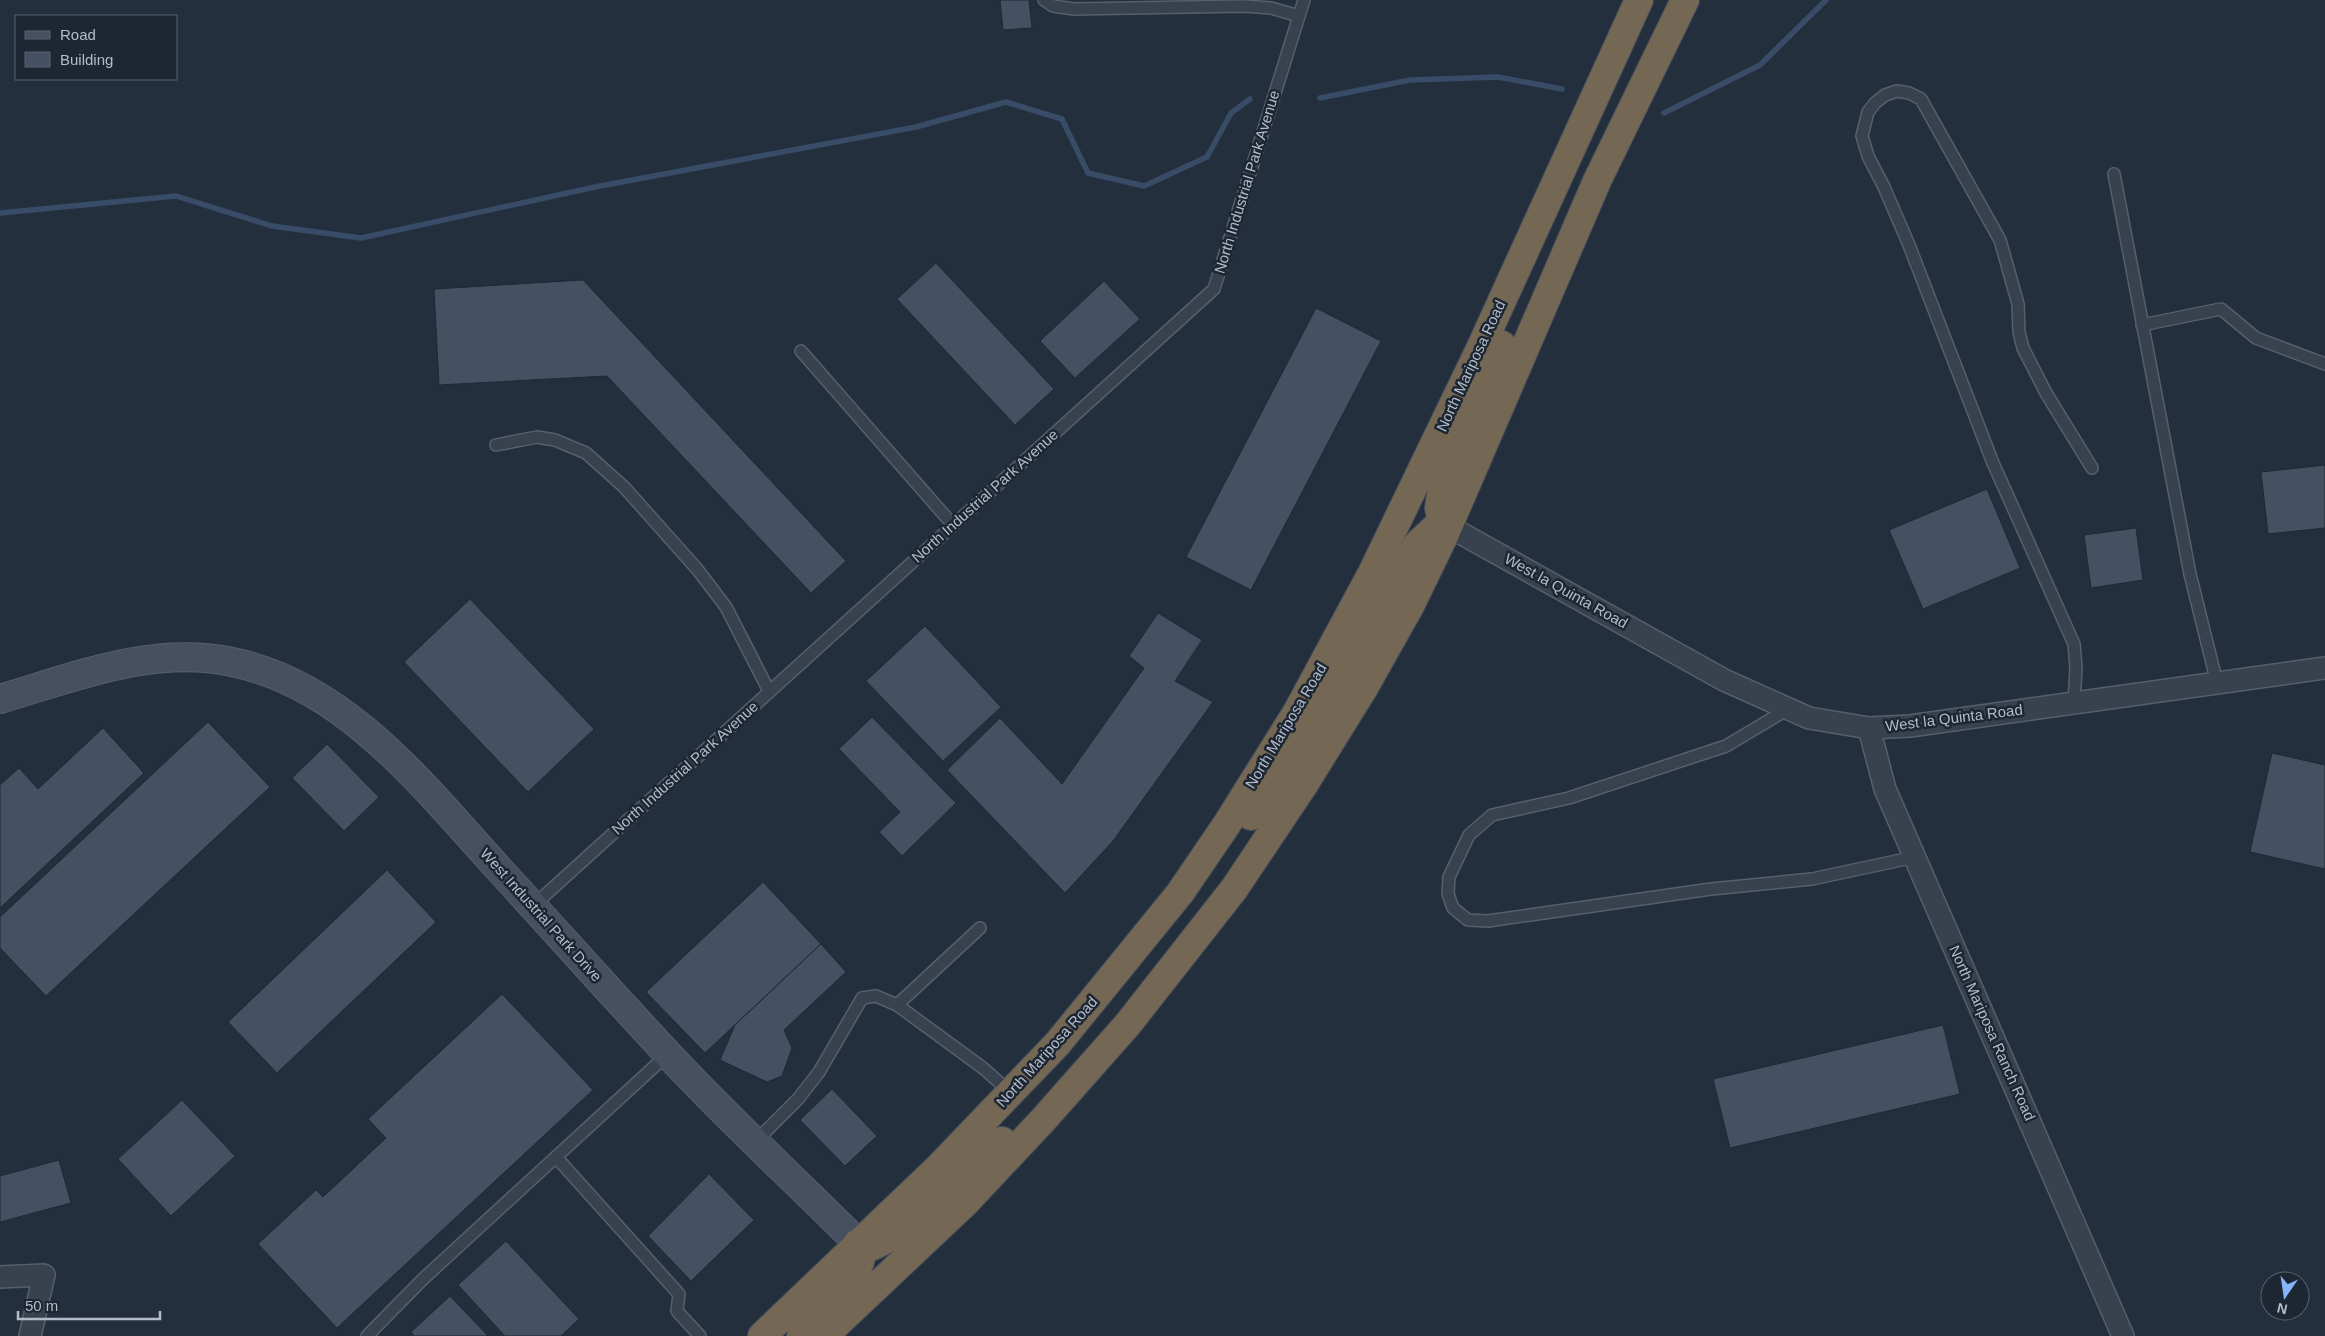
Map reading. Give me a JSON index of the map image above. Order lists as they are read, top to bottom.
{
  "streets": {
    "highway": ["North Mariposa Road"],
    "street": ["West la Quinta Road", "West Industrial Park Drive", "North Mariposa Ranch Road"],
    "lane": ["North Industrial Park Avenue"]
  },
  "crossings": [
    ["North Industrial Park Avenue", "West Industrial Park Drive"],
    ["North Mariposa Road", "West la Quinta Road"],
    ["North Mariposa Road", "West Industrial Park Drive"],
    ["West la Quinta Road", "North Mariposa Ranch Road"]
  ],
  "legend": ["Road", "Building"],
  "scale_bar": "50 m",
  "north": "bottom"
}
